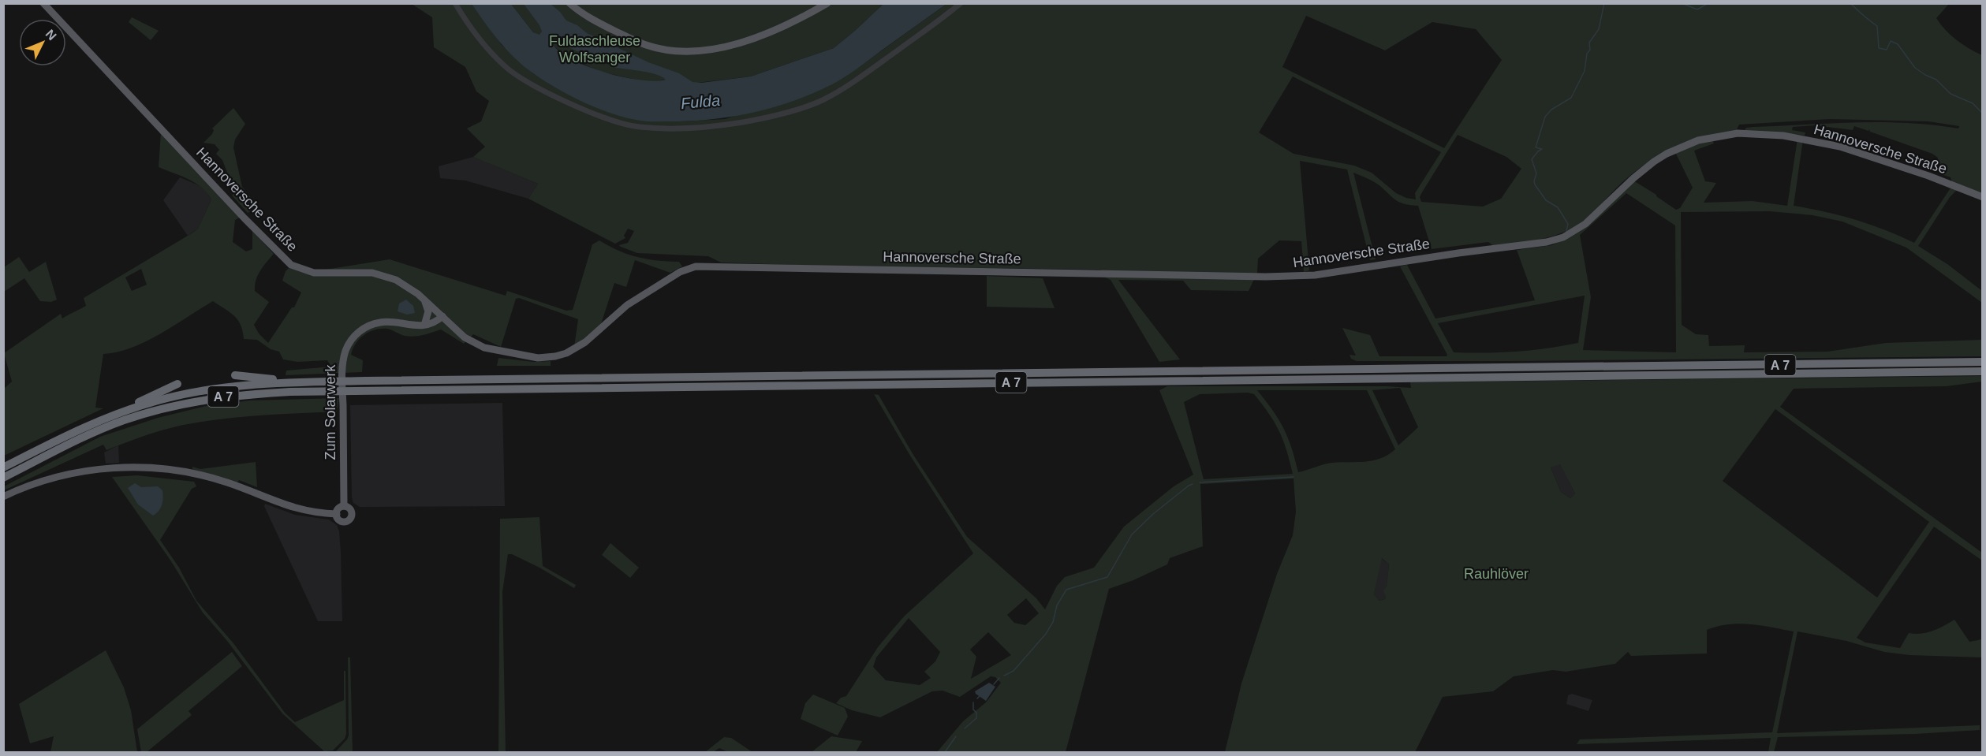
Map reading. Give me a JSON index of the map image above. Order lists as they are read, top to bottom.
{
  "streets": {
    "highway": ["A 7"],
    "main road": ["Hannoversche Straße", "Zum Solarwerk"]
  },
  "crossings": [
    ["Hannoversche Straße", "Zum Solarwerk"]
  ],
  "water": ["Fulda"],
  "parks": ["Fuldaschleuse Wolfsanger", "Rauhlöver"],
  "north": "top right"
}
